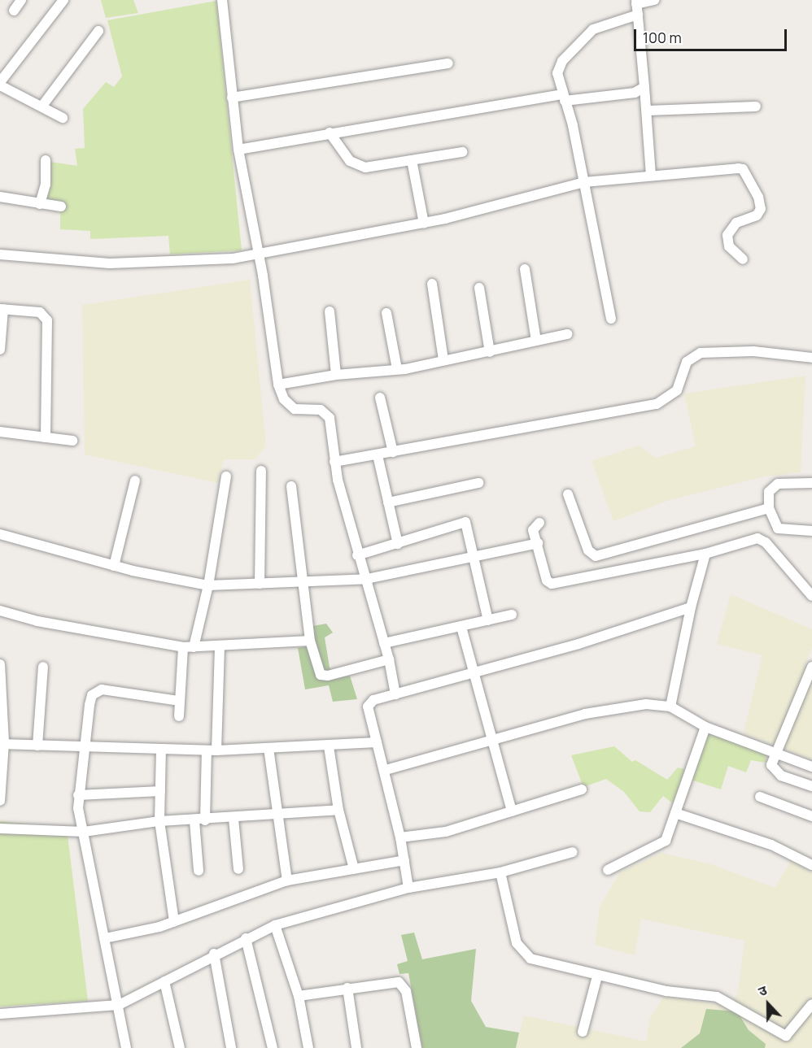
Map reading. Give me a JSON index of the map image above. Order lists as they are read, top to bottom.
{
  "scale_bar": "100 m",
  "north": "top"
}
